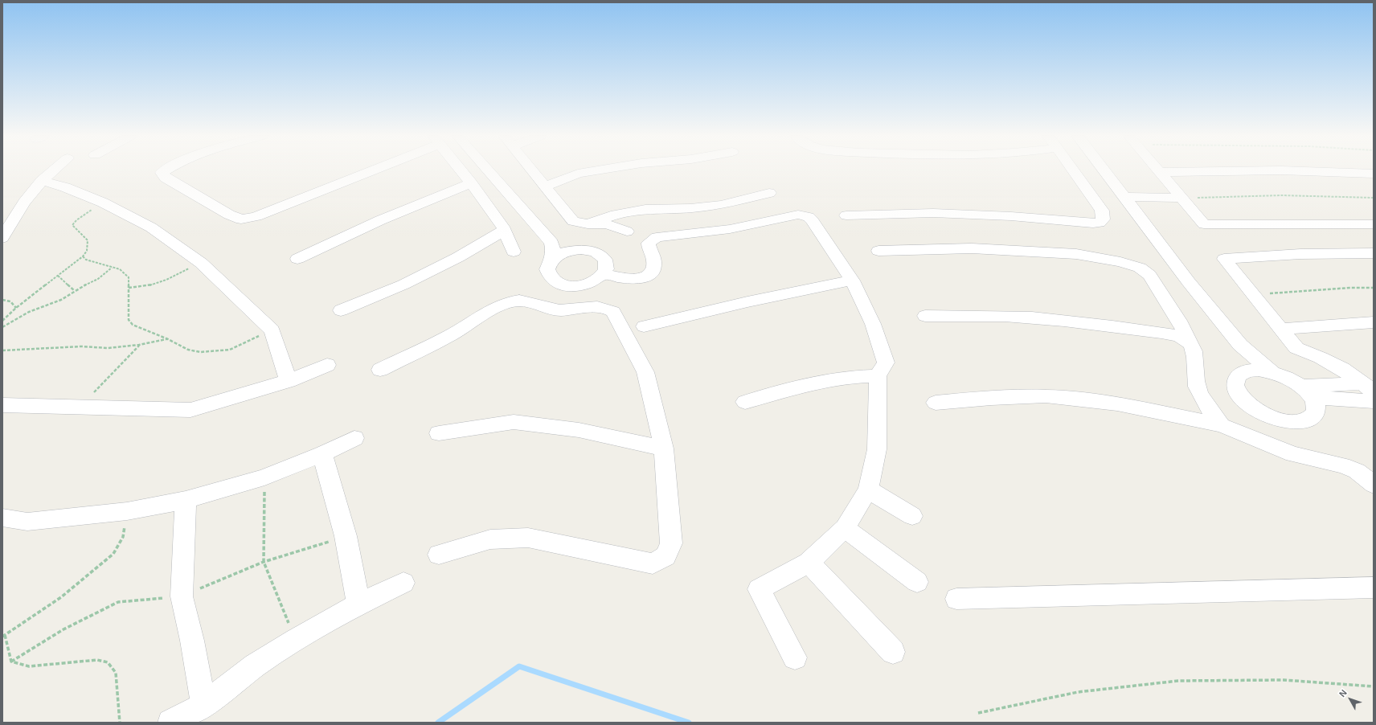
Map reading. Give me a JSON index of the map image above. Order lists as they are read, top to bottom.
{
  "north": "top left"
}
